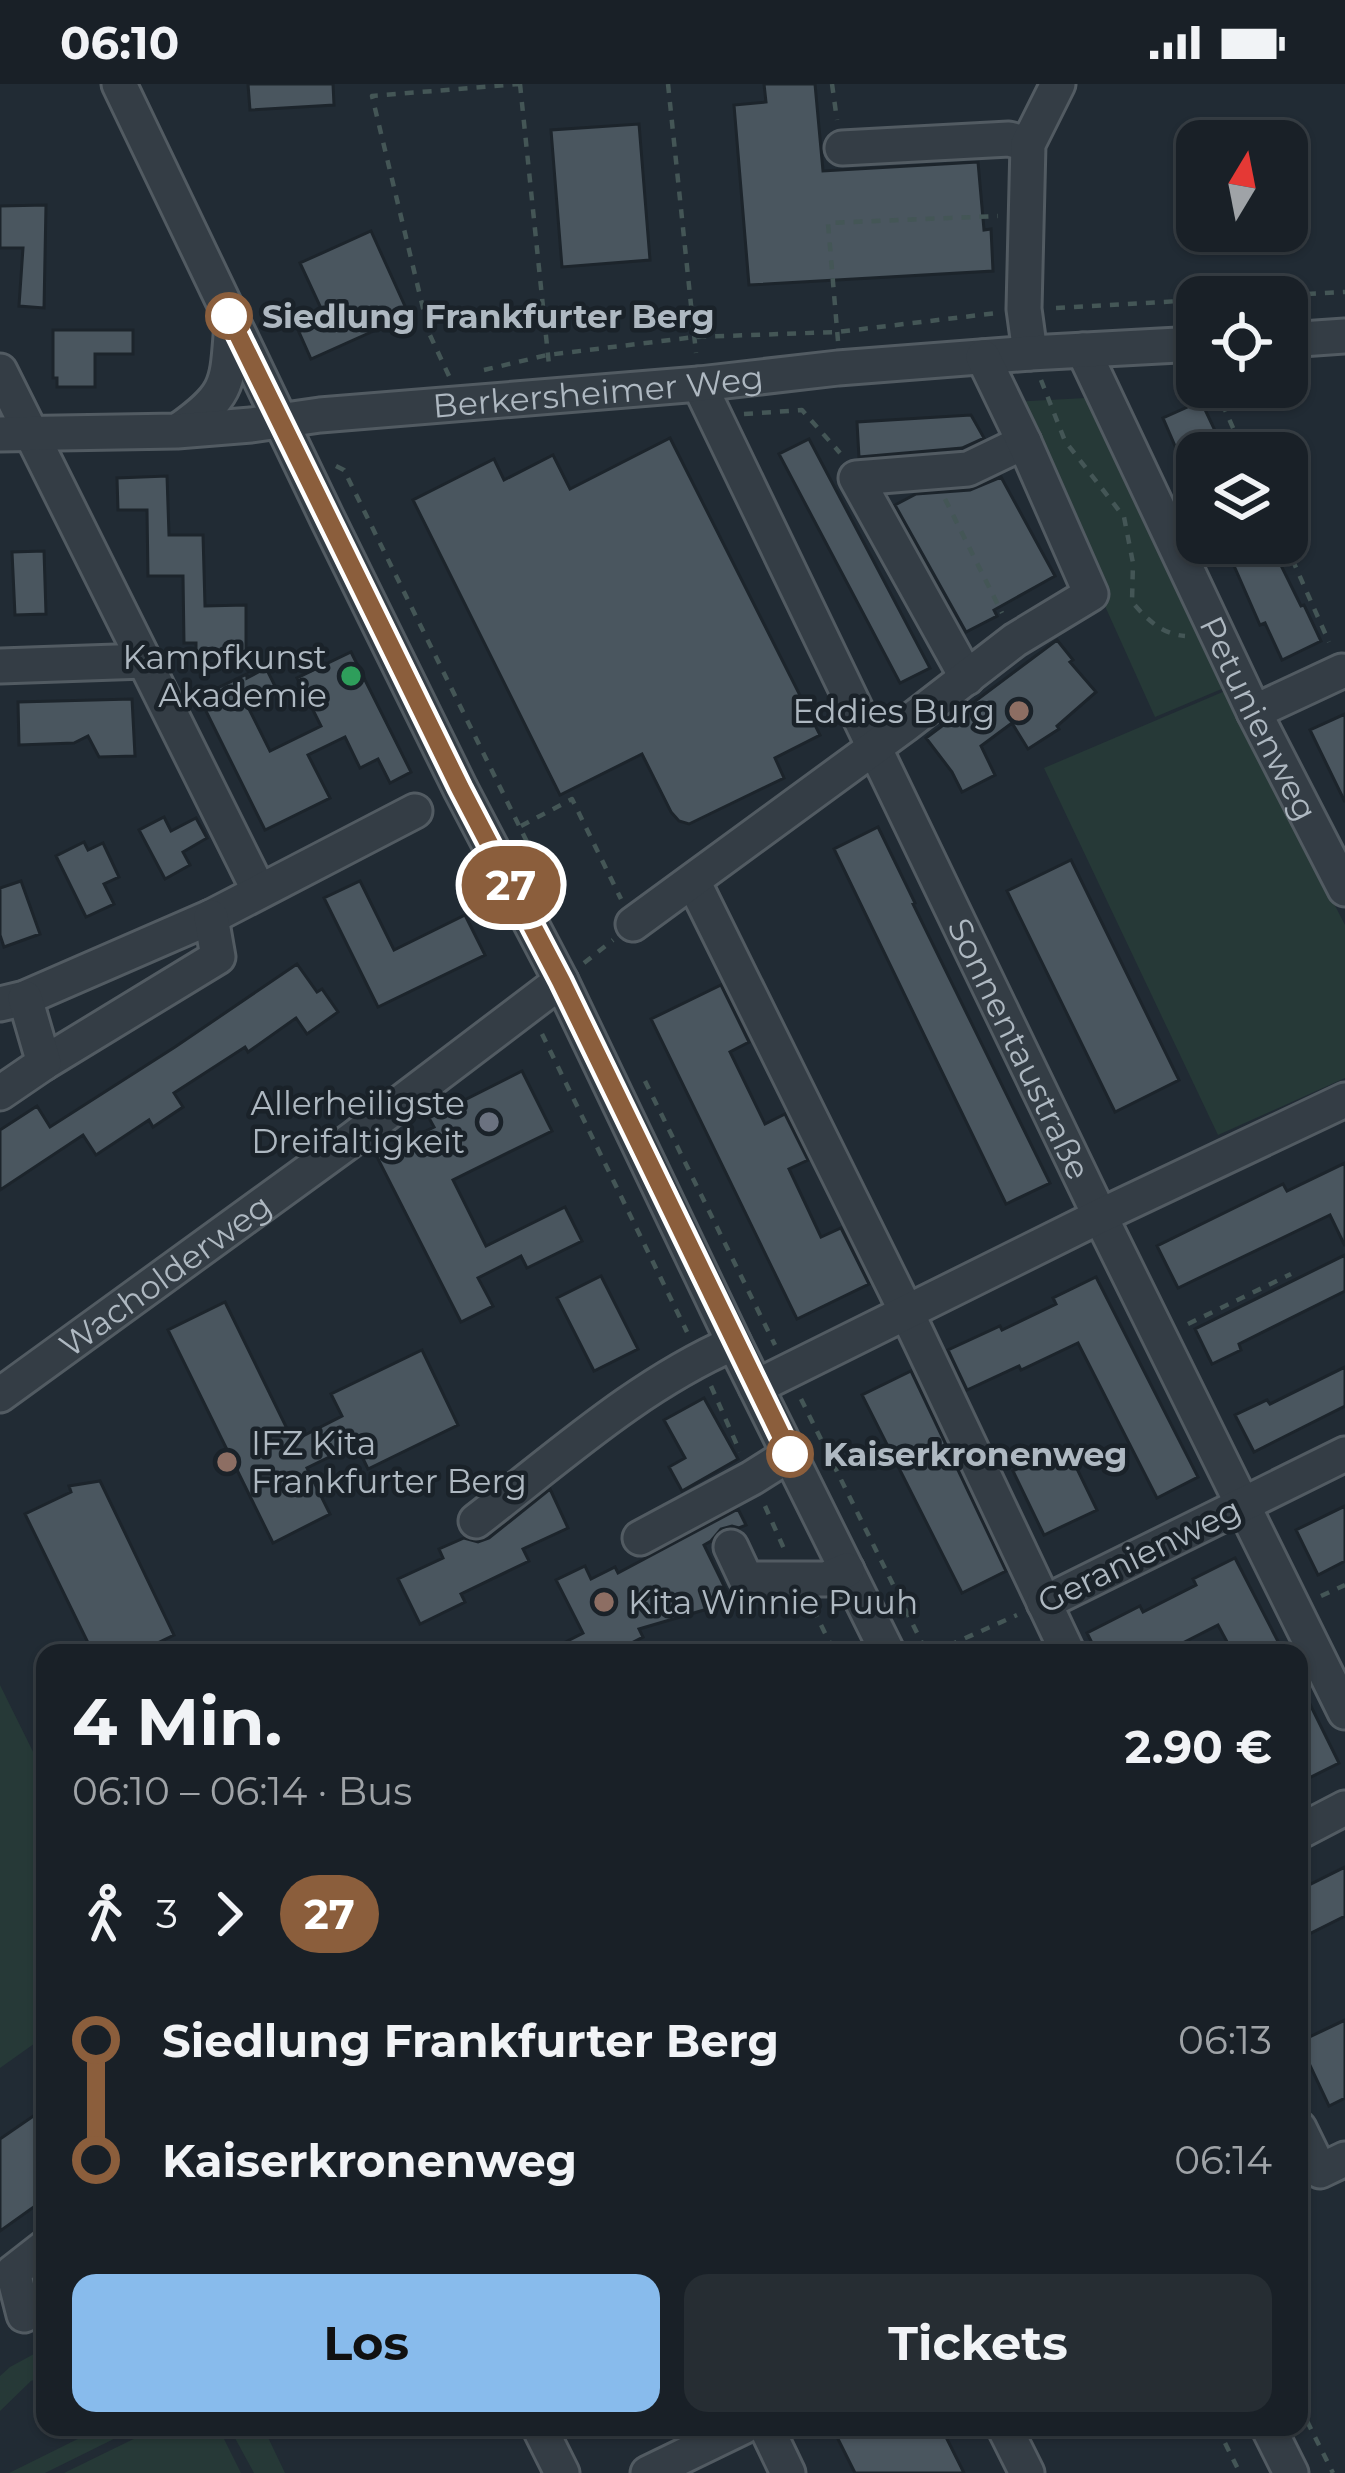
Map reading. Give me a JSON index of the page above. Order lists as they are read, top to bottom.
{
  "streets": {
    "street": [
      "Berkersheimer Weg",
      "Petunienweg",
      "Sonnentaustraße",
      "Wacholderweg",
      "Geranienweg"
    ]
  },
  "crossings": [
    ["Berkersheimer Weg", "Petunienweg"],
    ["Berkersheimer Weg", "Sonnentaustraße"],
    ["Sonnentaustraße", "Geranienweg"]
  ],
  "places": [
    "Siedlung Frankfurter Berg",
    "Kampfkunst Akademie",
    "Eddies Burg",
    "Allerheiligste Dreifaltigkeit",
    "Kaiserkronenweg",
    "IFZ Kita Frankfurter Berg",
    "Kita Winnie Puuh"
  ],
  "lines": ["bus line 27"],
  "north": "top",
  "page": {
    "status": "06:10",
    "on_map": "27",
    "heading": ["4 Min.", "06:10 – 06:14 · Bus", "2.90 €"],
    "legs": ["3", "27"],
    "list": [
      {
        "name": "Siedlung Frankfurter Berg",
        "value": "06:13"
      },
      {
        "name": "Kaiserkronenweg",
        "value": "06:14"
      }
    ],
    "buttons": ["Los", "Tickets"]
  }
}
